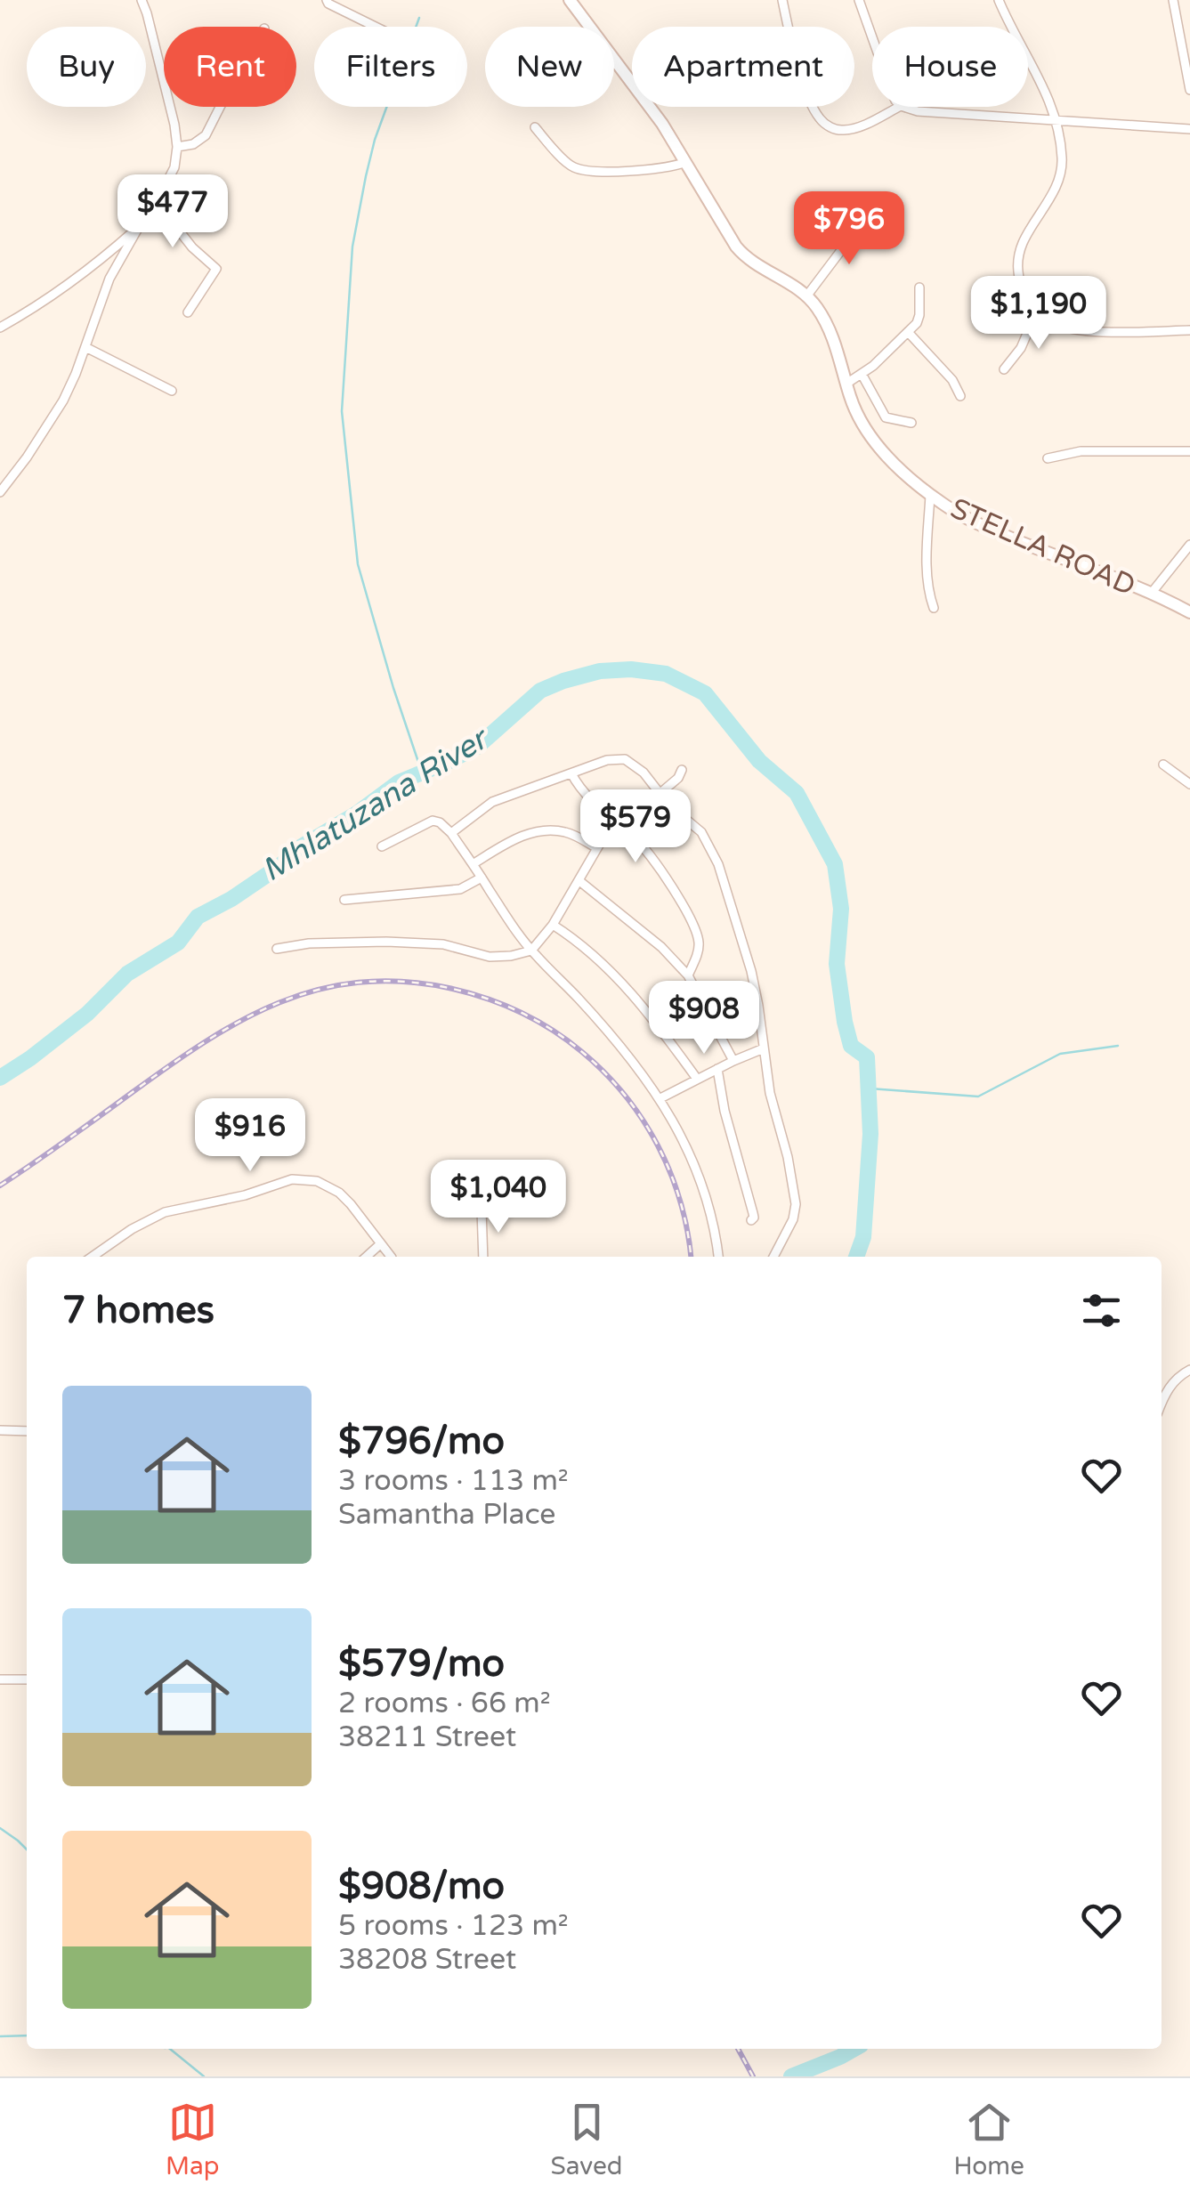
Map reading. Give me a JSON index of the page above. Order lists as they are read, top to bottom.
{
  "streets": {
    "main road": ["STELLA ROAD"]
  },
  "water": ["Mhlatuzana River"],
  "page": {
    "chip": [
      "Buy",
      "Rent",
      "Filters",
      "New",
      "Apartment",
      "House"
    ],
    "price": [
      "$477",
      "$796",
      "$1,190",
      "$579",
      "$908",
      "$916",
      "$1,040"
    ],
    "heading": "7 homes",
    "list": [
      {
        "name": "$796/mo",
        "note": "3 rooms · 113 m² · Samantha Place"
      },
      {
        "name": "$579/mo",
        "note": "2 rooms · 66 m² · 38211 Street"
      },
      {
        "name": "$908/mo",
        "note": "5 rooms · 123 m² · 38208 Street"
      }
    ],
    "tabs": ["Map", "Saved", "Home"]
  }
}
